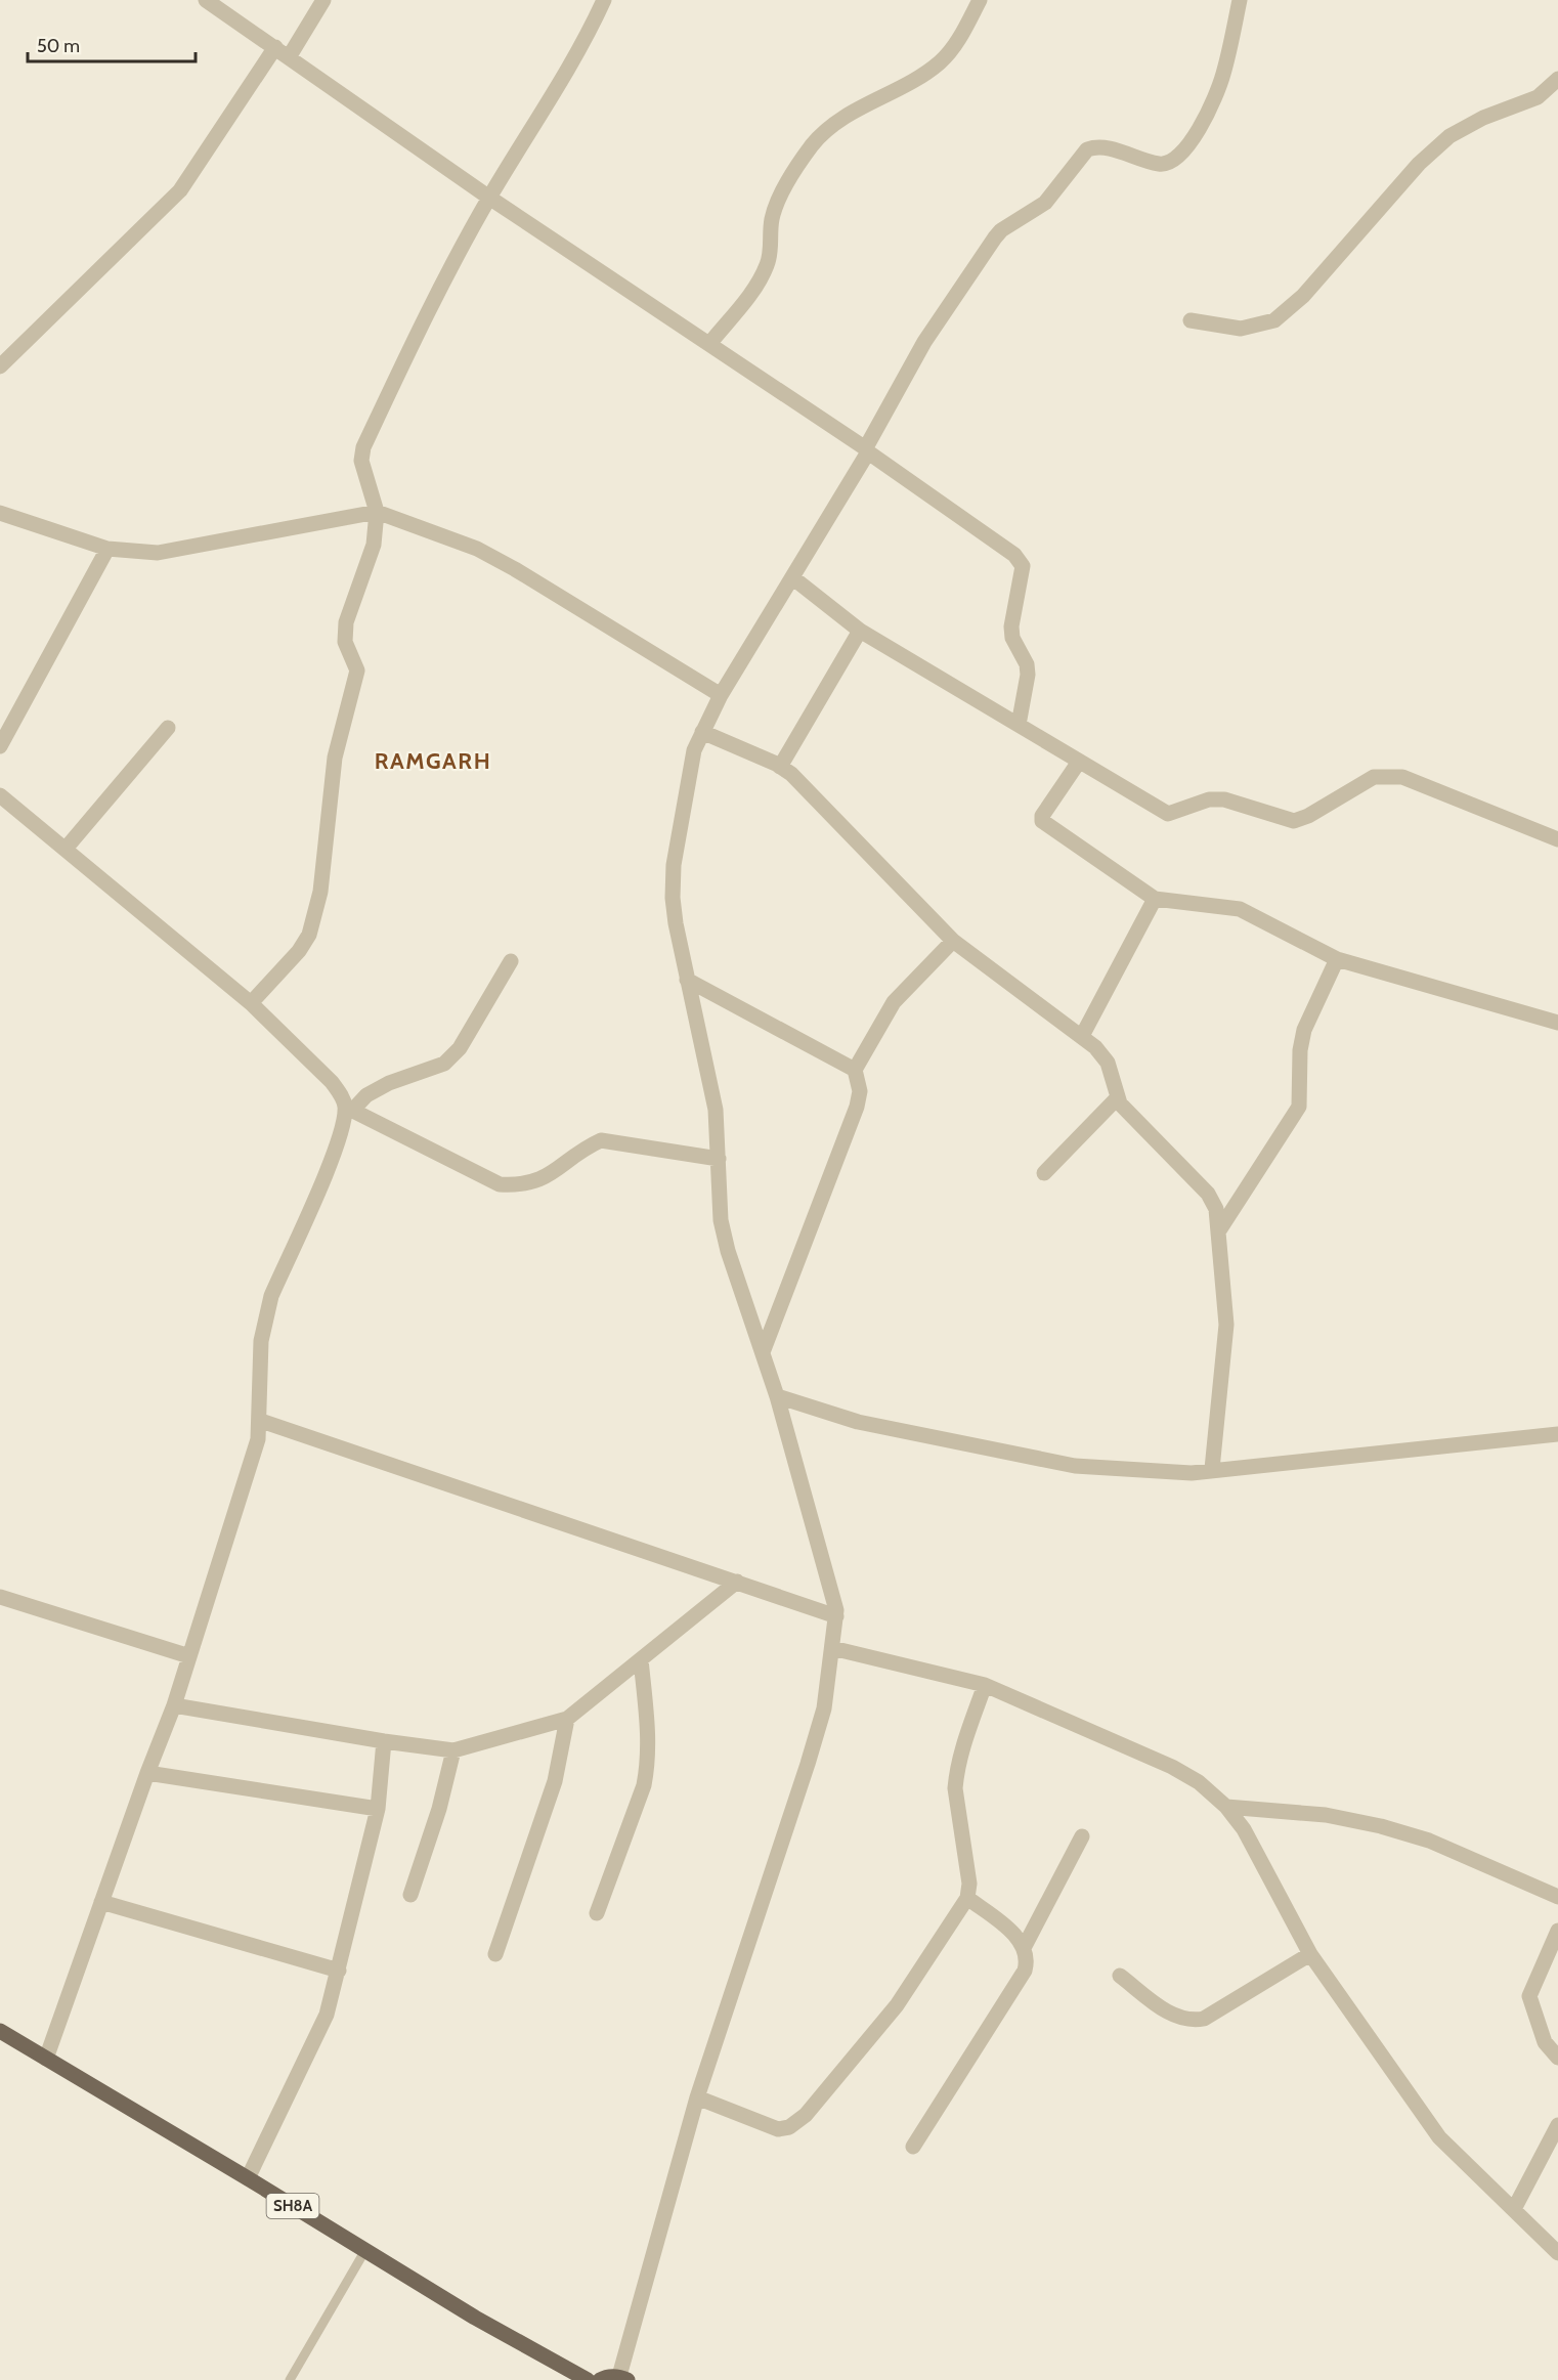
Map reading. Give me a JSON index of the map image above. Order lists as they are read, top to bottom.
{
  "streets": {
    "main road": ["SH8A"]
  },
  "districts": ["RAMGARH"],
  "scale_bar": "50 m"
}
